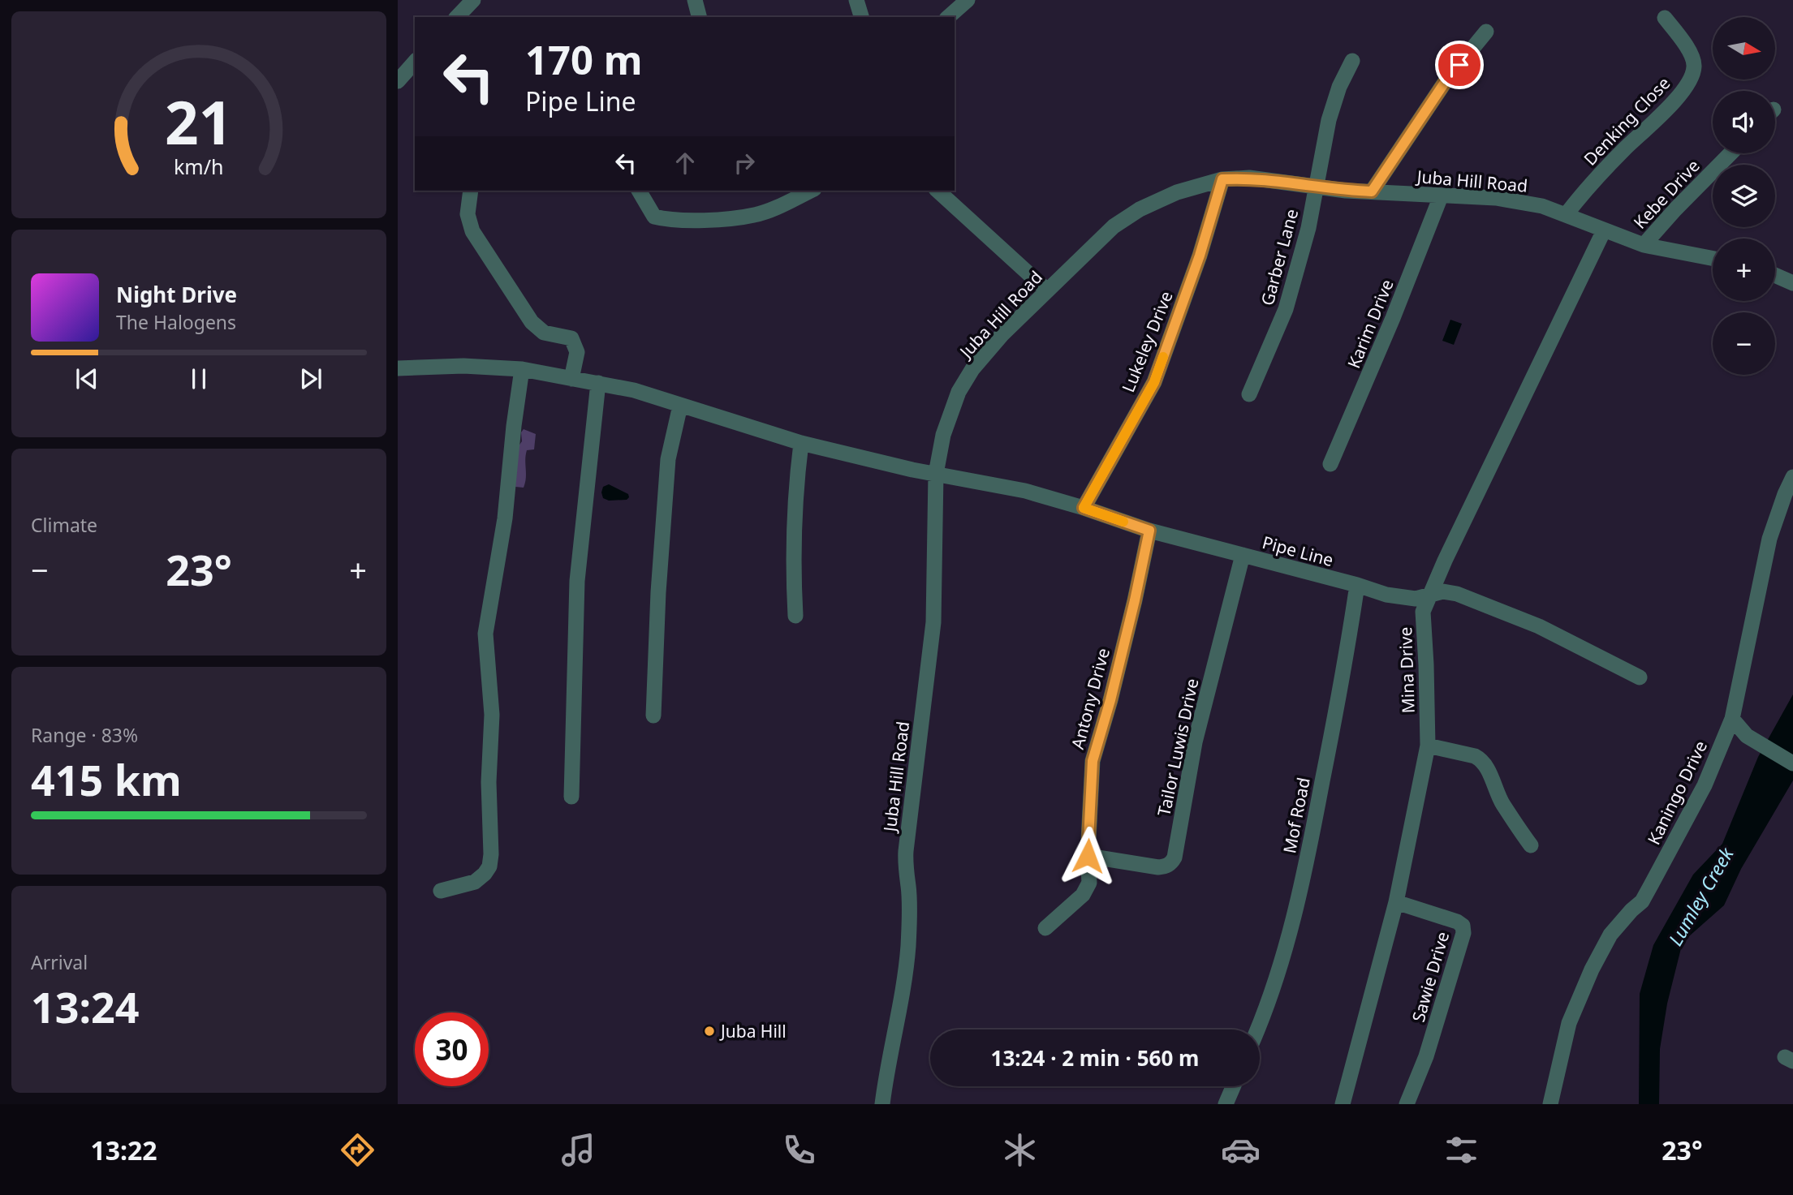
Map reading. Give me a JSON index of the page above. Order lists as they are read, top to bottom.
{
  "streets": {
    "street": [
      "Denking Close",
      "Juba Hill Road",
      "Kebe Drive",
      "Garber Lane",
      "Karim Drive",
      "Lukeley Drive",
      "Pipe Line",
      "Mina Drive",
      "Antony Drive",
      "Tailor Luwis Drive",
      "Kaningo Drive",
      "Mof Road",
      "Sawie Drive"
    ]
  },
  "crossings": [
    ["Denking Close", "Juba Hill Road"],
    ["Juba Hill Road", "Kebe Drive"],
    ["Juba Hill Road", "Garber Lane"],
    ["Juba Hill Road", "Karim Drive"],
    ["Juba Hill Road", "Lukeley Drive"],
    ["Juba Hill Road", "Pipe Line"],
    ["Juba Hill Road", "Mina Drive"],
    ["Lukeley Drive", "Pipe Line"],
    ["Pipe Line", "Mina Drive"],
    ["Pipe Line", "Antony Drive"],
    ["Pipe Line", "Tailor Luwis Drive"],
    ["Pipe Line", "Mof Road"],
    ["Mina Drive", "Sawie Drive"],
    ["Antony Drive", "Tailor Luwis Drive"]
  ],
  "water": ["Lumley Creek"],
  "places": ["Juba Hill"],
  "north": "right",
  "page": {
    "map_buttons": ["+", "−"],
    "turn": ["170 m", "Pipe Line"],
    "song": ["Night Drive", "The Halogens"],
    "tile": [
      "Climate",
      ["Range · 83%", "415 km"],
      ["Arrival", "13:24"]
    ],
    "heat": ["−", "23°", "+"],
    "limit": "30",
    "trip": "13:24 · 2 min · 560 m",
    "tabs": ["13:22", "23°"],
    "gauge": ["21", "km/h"]
  }
}
